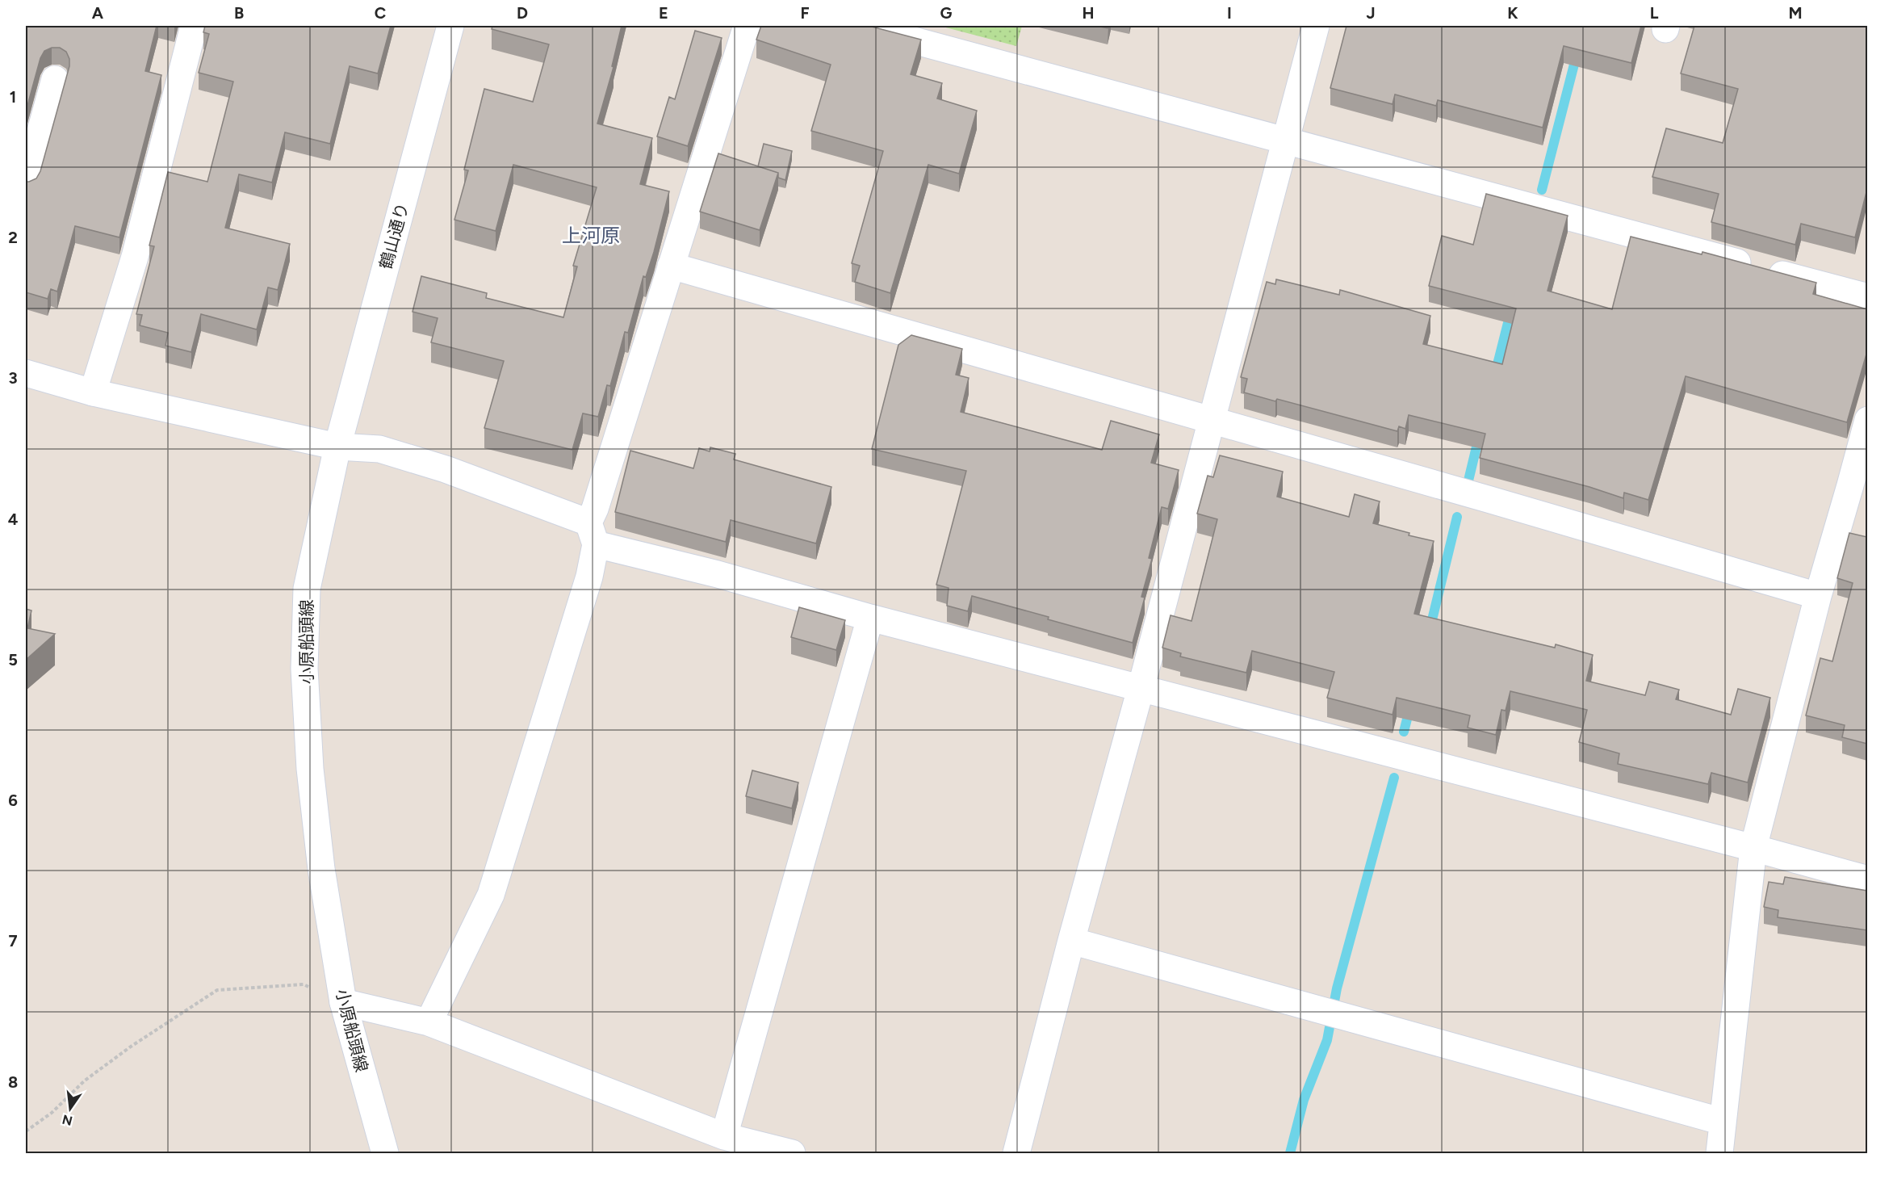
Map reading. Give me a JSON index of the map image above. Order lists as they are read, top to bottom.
{
  "streets": {
    "street": ["鶴山通り", "小原船頭線"]
  },
  "crossings": [
    ["鶴山通り", "小原船頭線"]
  ],
  "districts": ["上河原"],
  "north": "bottom",
  "grid": {
    "columns": [
      "A",
      "B",
      "C",
      "D",
      "E",
      "F",
      "G",
      "H",
      "I",
      "J",
      "K",
      "L",
      "M"
    ],
    "rows": [
      "1",
      "2",
      "3",
      "4",
      "5",
      "6",
      "7",
      "8"
    ]
  }
}
